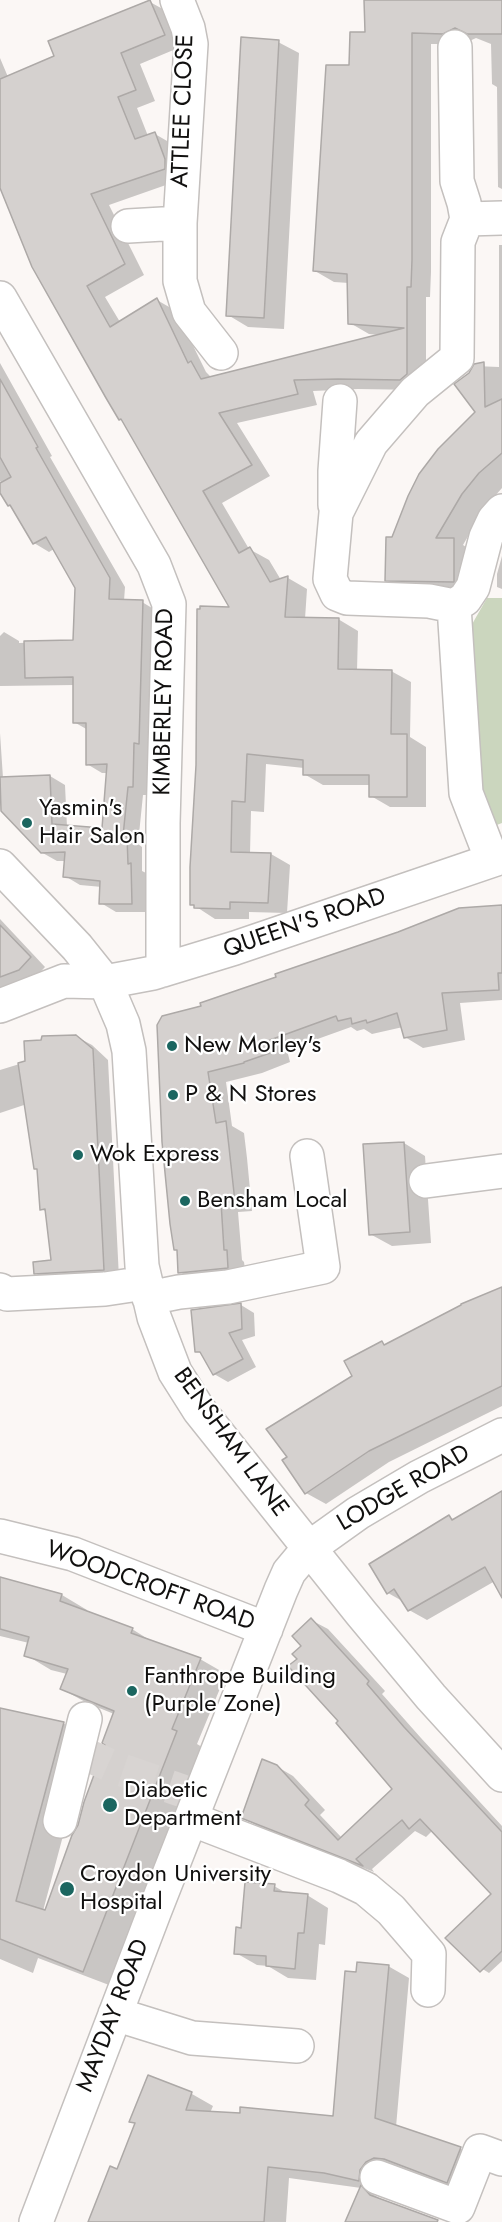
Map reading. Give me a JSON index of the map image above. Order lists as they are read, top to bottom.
{
  "streets": {
    "street": [
      "ATTLEE CLOSE",
      "KIMBERLEY ROAD",
      "QUEEN'S ROAD",
      "BENSHAM LANE",
      "LODGE ROAD",
      "WOODCROFT ROAD",
      "MAYDAY ROAD"
    ]
  },
  "crossings": [
    ["KIMBERLEY ROAD", "QUEEN'S ROAD"],
    ["QUEEN'S ROAD", "BENSHAM LANE"],
    ["BENSHAM LANE", "LODGE ROAD"],
    ["BENSHAM LANE", "MAYDAY ROAD"],
    ["LODGE ROAD", "MAYDAY ROAD"],
    ["WOODCROFT ROAD", "MAYDAY ROAD"]
  ],
  "places": [
    "Yasmin's Hair Salon",
    "New Morley's",
    "P & N Stores",
    "Wok Express",
    "Bensham Local",
    "Fanthrope Building (Purple Zone)",
    "Diabetic Department",
    "Croydon University Hospital"
  ]
}
